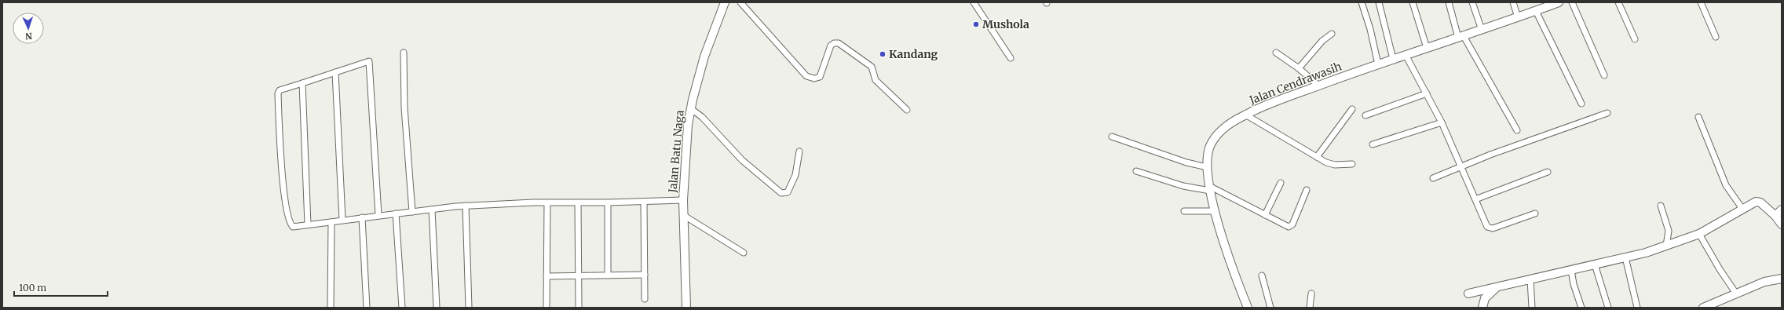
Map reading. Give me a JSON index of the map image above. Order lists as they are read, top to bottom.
{
  "streets": {
    "street": ["Jalan Cendrawasih", "Jalan Batu Naga"]
  },
  "places": ["Mushola", "Kandang"],
  "scale_bar": "100 m",
  "north": "bottom"
}
